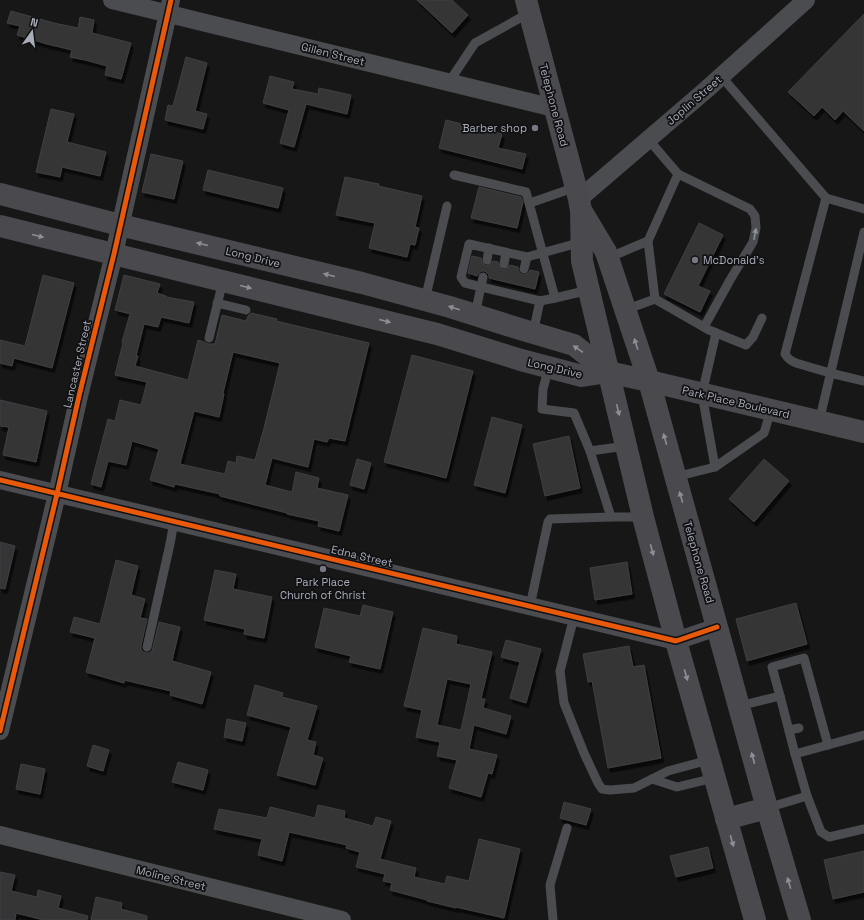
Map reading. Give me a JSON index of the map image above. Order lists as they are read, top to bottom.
{
  "streets": {
    "main road": ["Telephone Road", "Long Drive", "Park Place Boulevard"],
    "street": [
      "Gillen Street",
      "Joplin Street",
      "Lancaster Street",
      "Edna Street",
      "Moline Street"
    ]
  },
  "crossings": [
    ["Gillen Street", "Telephone Road"],
    ["Gillen Street", "Lancaster Street"],
    ["Joplin Street", "Telephone Road"],
    ["Telephone Road", "Long Drive"],
    ["Telephone Road", "Park Place Boulevard"],
    ["Telephone Road", "Edna Street"],
    ["Long Drive", "Lancaster Street"],
    ["Long Drive", "Park Place Boulevard"],
    ["Lancaster Street", "Edna Street"]
  ],
  "places": ["Barber shop", "McDonald's", "Park Place Church of Christ"],
  "north": "top"
}
